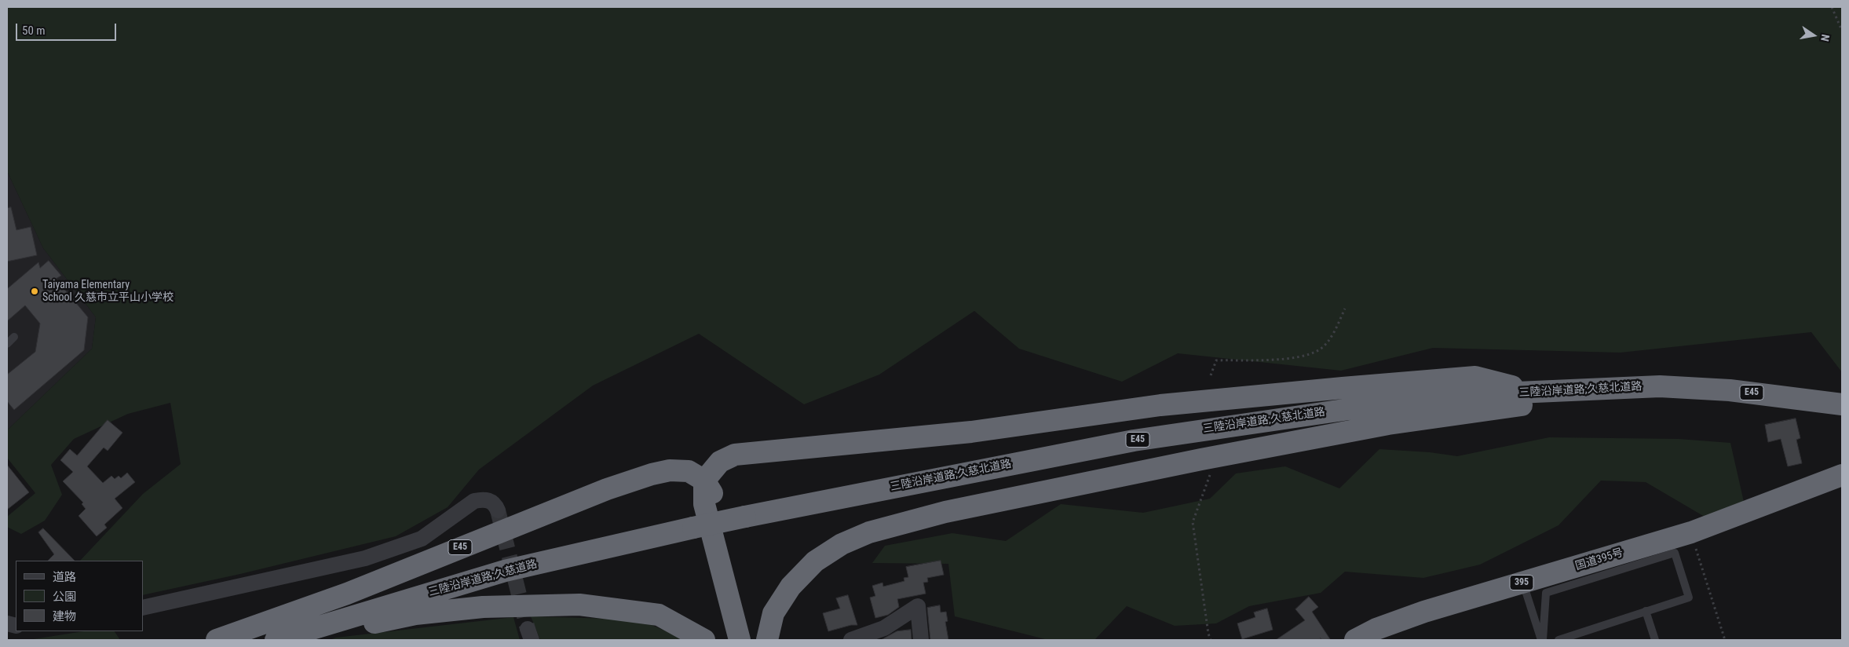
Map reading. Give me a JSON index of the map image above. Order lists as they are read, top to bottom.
{
  "streets": {
    "highway": [
      "三陸沿岸道路;久慈北道路",
      "E45",
      "国道395号",
      "三陸沿岸道路;久慈道路",
      "395"
    ]
  },
  "crossings": [
    ["三陸沿岸道路;久慈北道路", "三陸沿岸道路;久慈道路"],
    ["E45", "三陸沿岸道路;久慈道路"]
  ],
  "places": ["Taiyama Elementary School 久慈市立平山小学校"],
  "legend": ["道路", "公園", "建物"],
  "scale_bar": "50 m",
  "north": "right"
}
